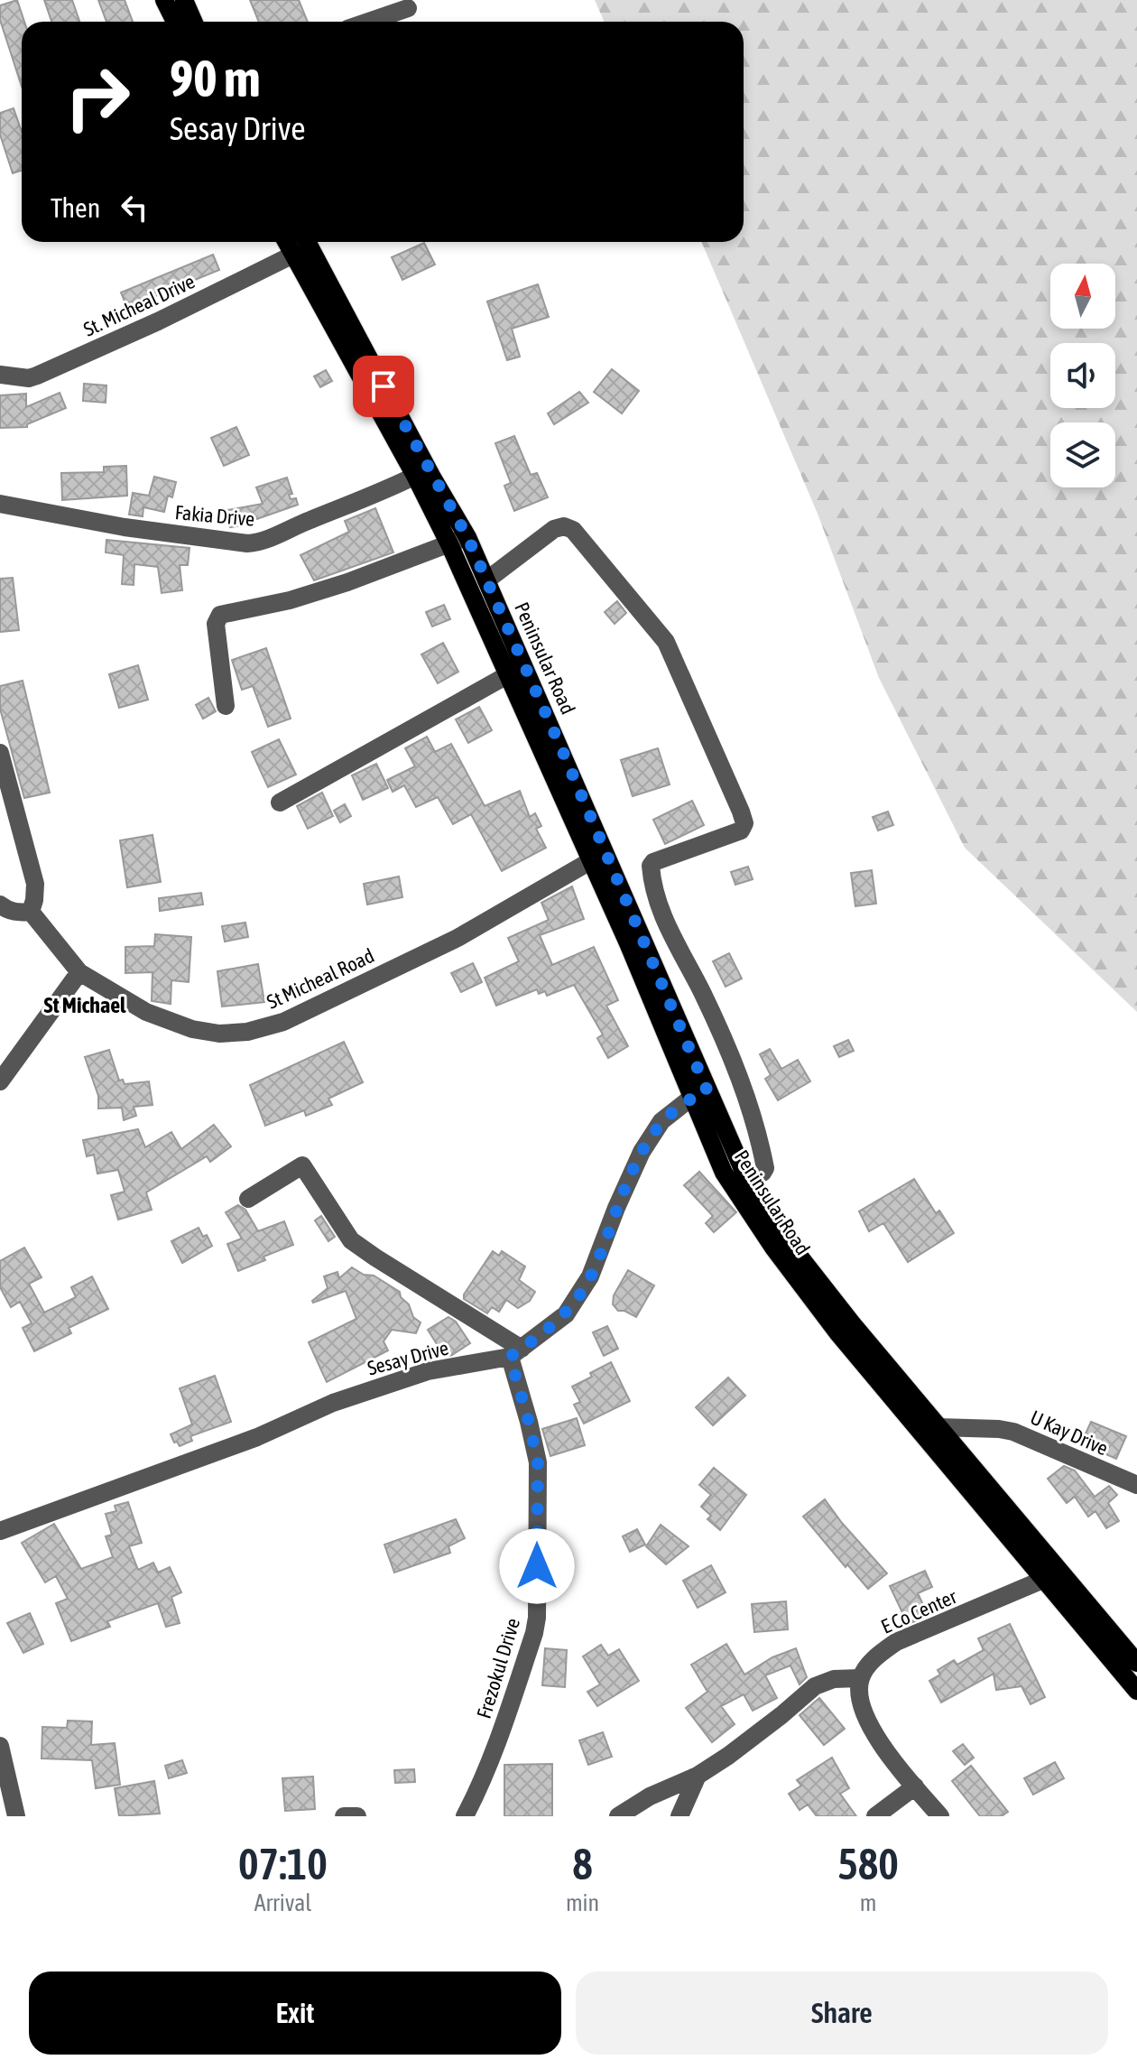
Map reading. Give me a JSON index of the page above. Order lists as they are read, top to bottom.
{
  "streets": {
    "main road": ["Peninsular Road"],
    "street": [
      "St. Micheal Drive",
      "Fakia Drive",
      "St Micheal Road",
      "Sesay Drive",
      "U Kay Drive",
      "E Co Center",
      "Frezokul Drive"
    ]
  },
  "crossings": [
    ["St. Micheal Drive", "Peninsular Road"],
    ["Fakia Drive", "Peninsular Road"],
    ["Peninsular Road", "St Micheal Road"],
    ["Peninsular Road", "Sesay Drive"],
    ["Peninsular Road", "U Kay Drive"],
    ["Peninsular Road", "E Co Center"],
    ["Sesay Drive", "Frezokul Drive"]
  ],
  "districts": ["St Michael"],
  "north": "top",
  "page": {
    "turn": ["90 m", "Sesay Drive"],
    "then": "Then",
    "eta": [
      "07:10",
      "Arrival",
      "8",
      "min",
      "580",
      "m"
    ],
    "buttons": ["Exit", "Share"]
  }
}
